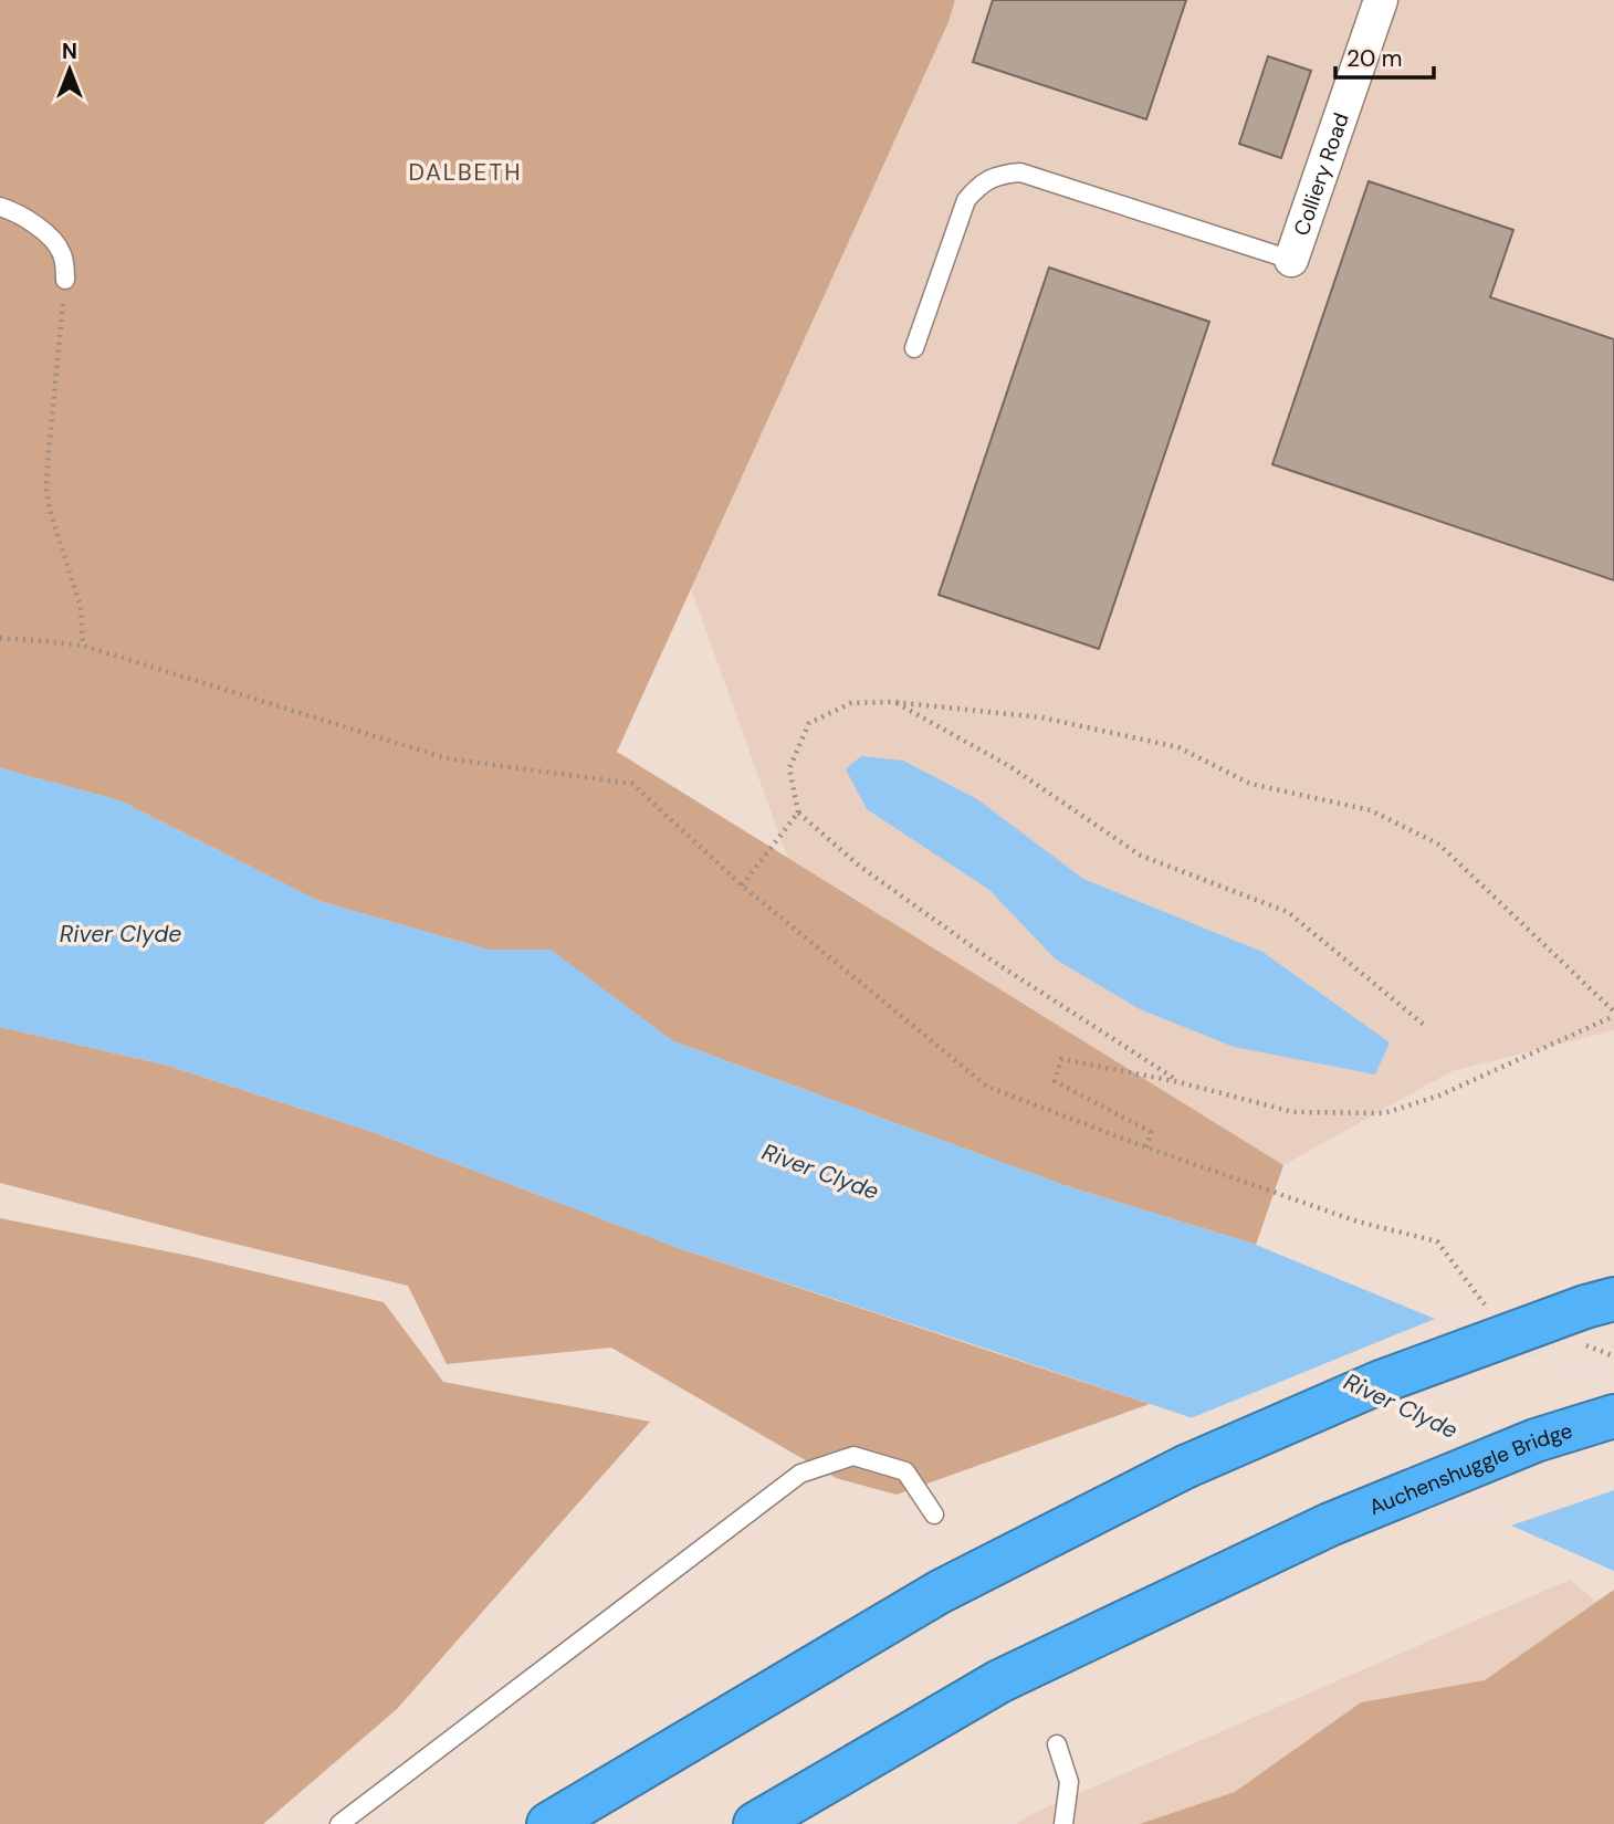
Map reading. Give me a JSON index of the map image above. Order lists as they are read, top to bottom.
{
  "streets": {
    "highway": ["Auchenshuggle Bridge"],
    "street": ["Colliery Road"]
  },
  "districts": ["DALBETH"],
  "water": ["River Clyde"],
  "scale_bar": "20 m",
  "north": "top"
}
